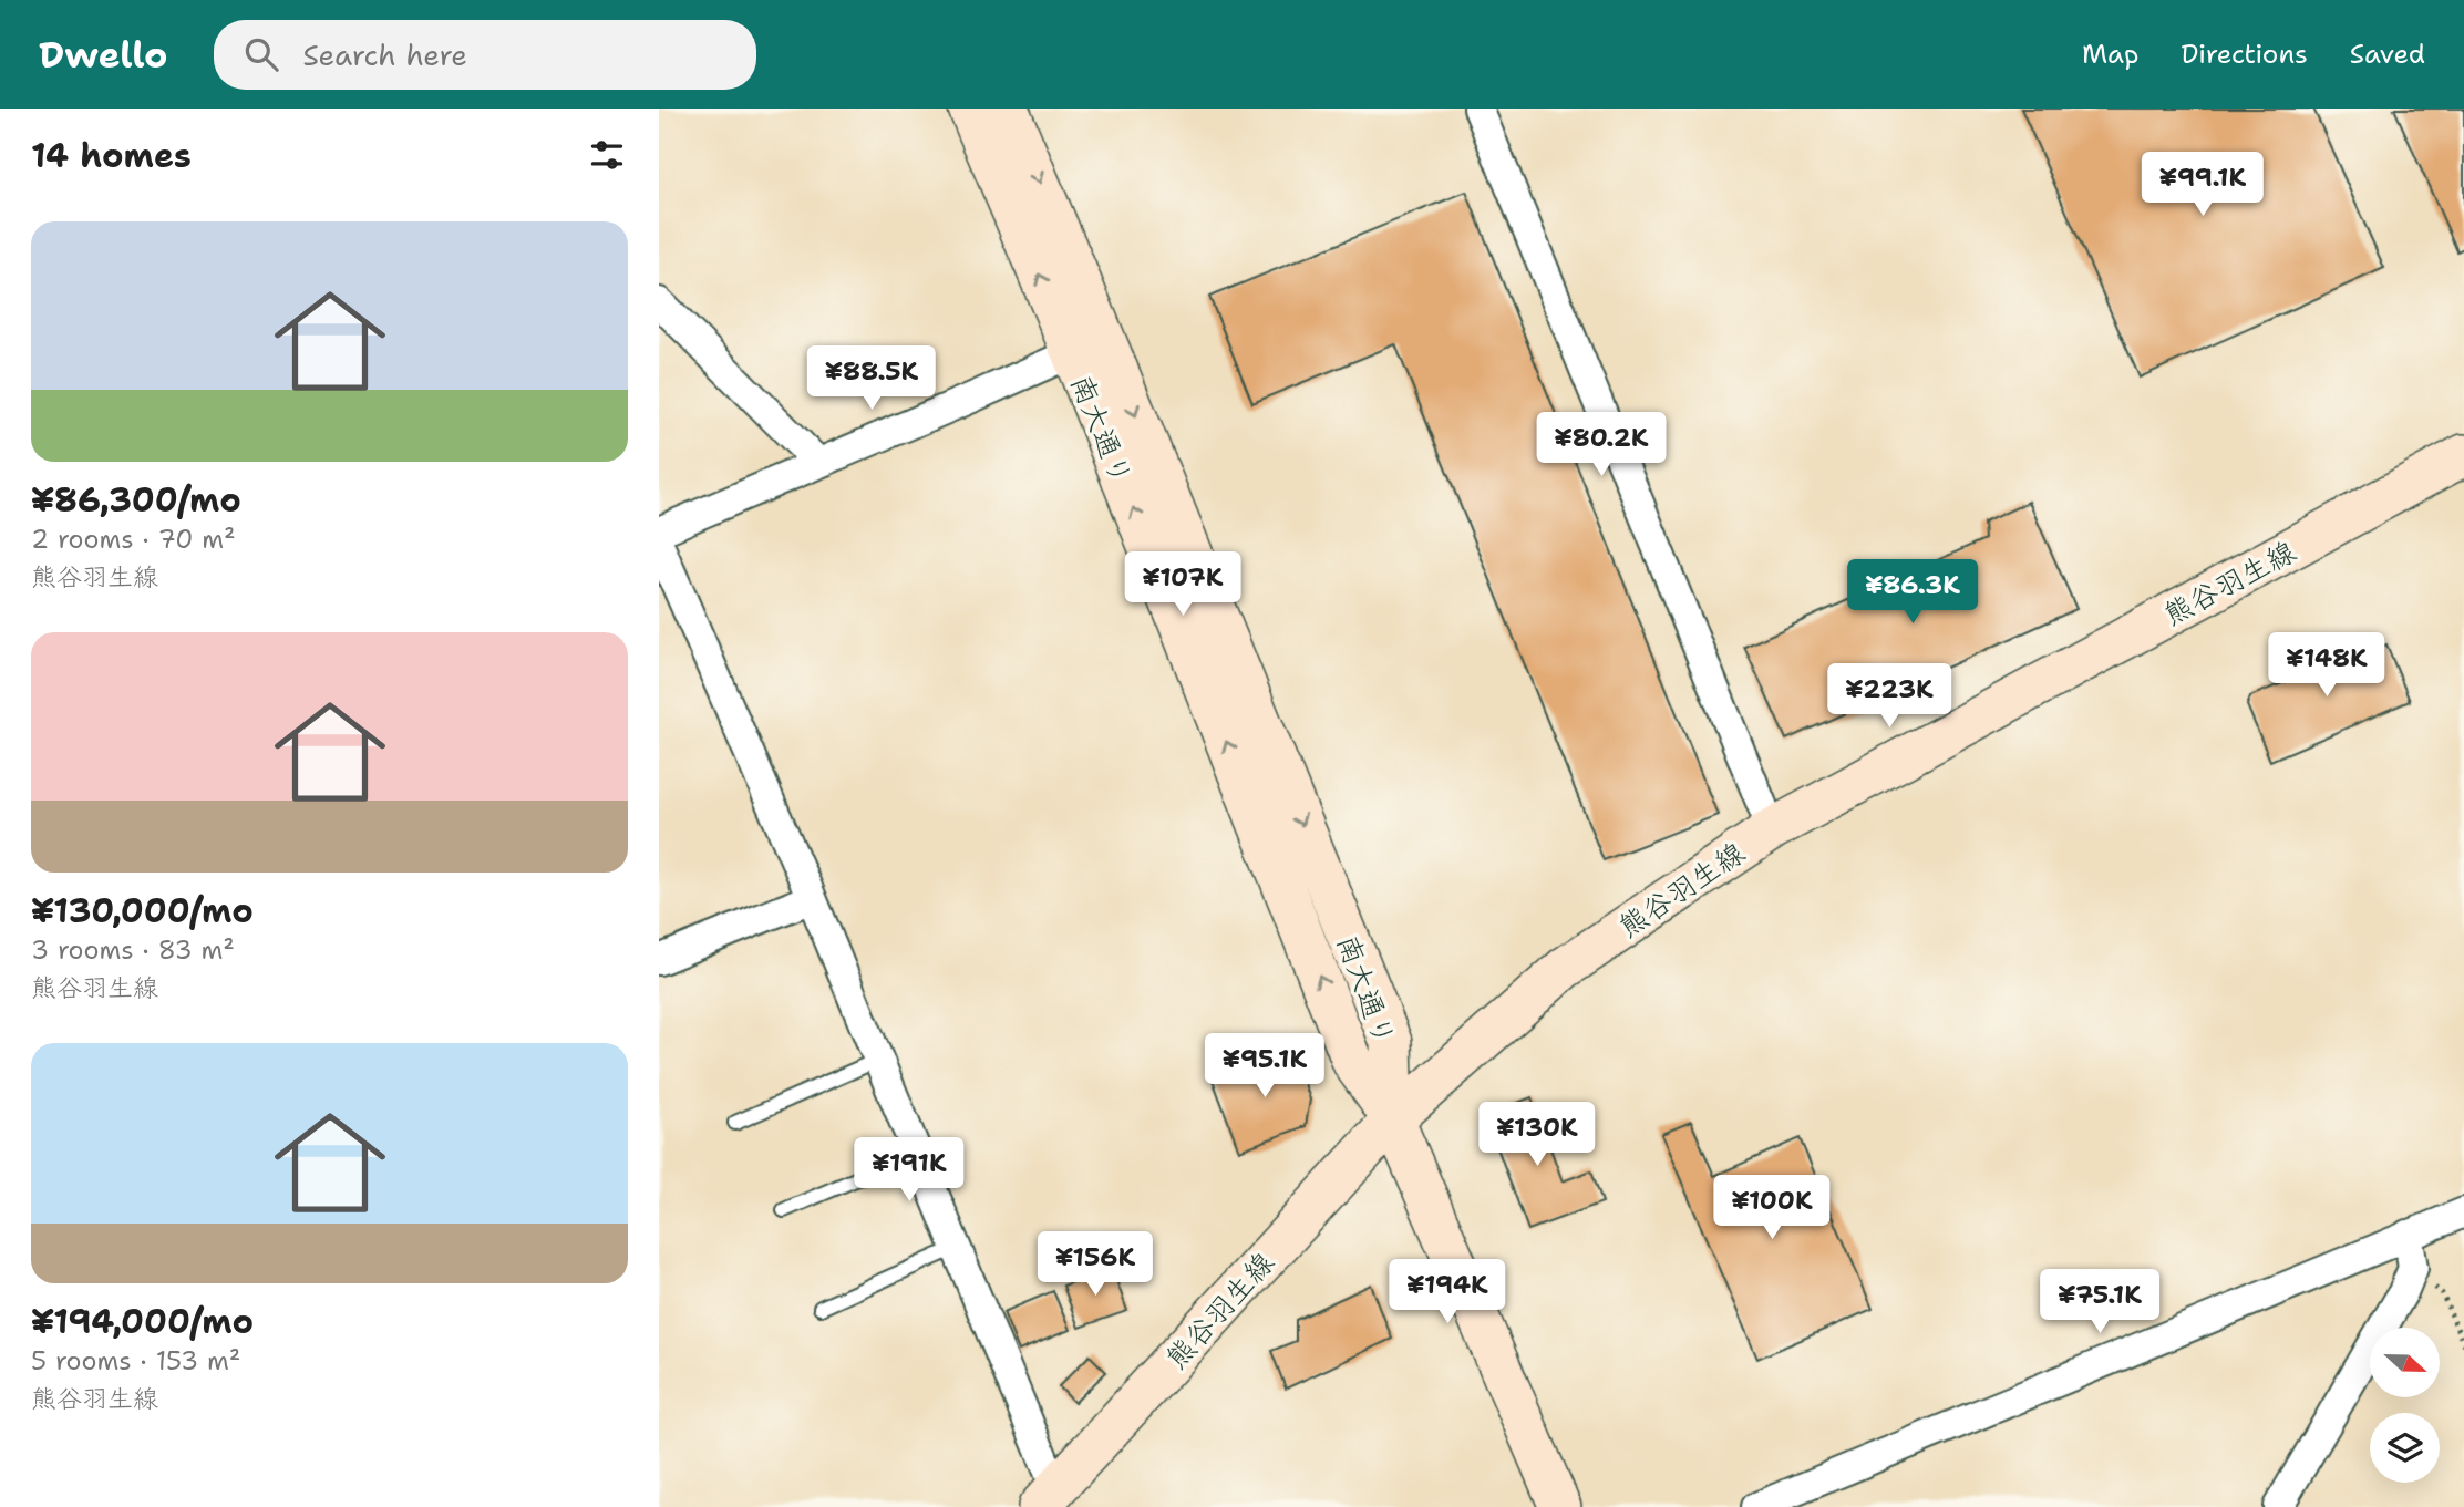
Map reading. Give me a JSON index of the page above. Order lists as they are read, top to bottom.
{
  "streets": {
    "street": ["南大通り", "熊谷羽生線"]
  },
  "crossings": [
    ["南大通り", "熊谷羽生線"]
  ],
  "north": "right",
  "page": {
    "header": "Dwello",
    "search": "Search here",
    "nav": ["Map", "Directions", "Saved"],
    "heading": "14 homes",
    "price": [
      "¥99.1K",
      "¥88.5K",
      "¥80.2K",
      "¥107K",
      "¥86.3K",
      "¥148K",
      "¥223K",
      "¥95.1K",
      "¥130K",
      "¥191K",
      "¥100K",
      "¥156K",
      "¥194K",
      "¥75.1K"
    ],
    "list": [
      {
        "name": "¥86,300/mo",
        "note": "2 rooms · 70 m² · 熊谷羽生線"
      },
      {
        "name": "¥130,000/mo",
        "note": "3 rooms · 83 m² · 熊谷羽生線"
      },
      {
        "name": "¥194,000/mo",
        "note": "5 rooms · 153 m² · 熊谷羽生線"
      }
    ]
  }
}
